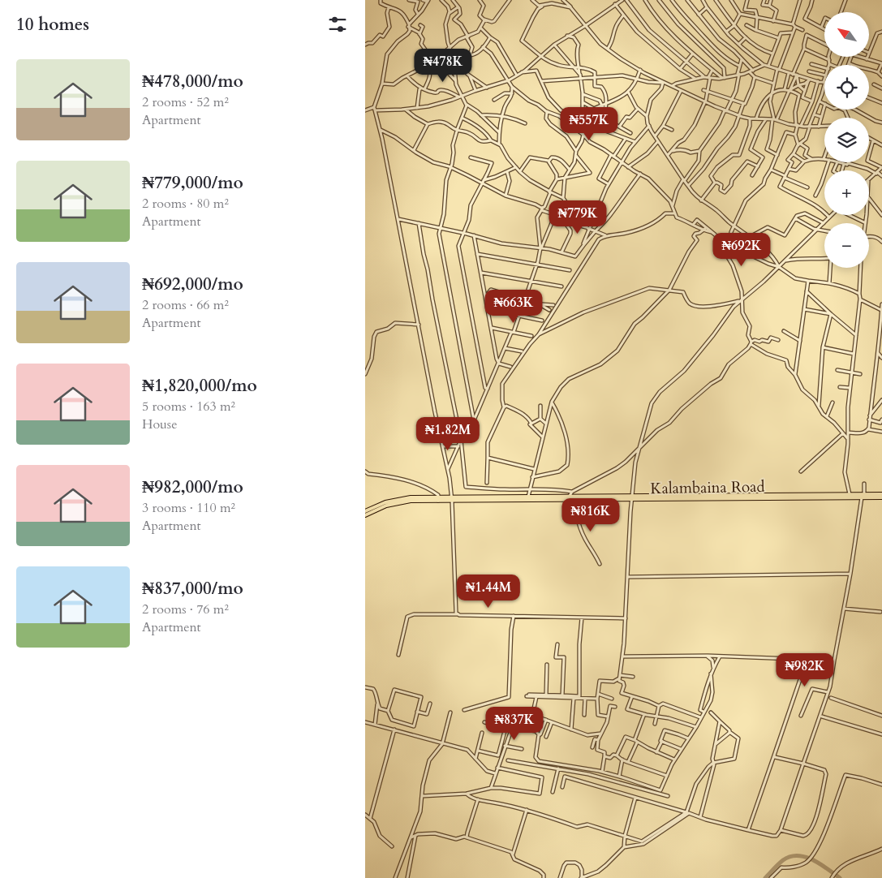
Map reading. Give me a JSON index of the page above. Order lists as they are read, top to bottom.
{
  "streets": {
    "main road": ["Kalambaina Road"]
  },
  "north": "top left",
  "page": {
    "heading": "10 homes",
    "map_buttons": ["+", "−"],
    "list": [
      {
        "name": "₦478,000/mo",
        "note": "2 rooms · 52 m² · Apartment"
      },
      {
        "name": "₦779,000/mo",
        "note": "2 rooms · 80 m² · Apartment"
      },
      {
        "name": "₦692,000/mo",
        "note": "2 rooms · 66 m² · Apartment"
      },
      {
        "name": "₦1,820,000/mo",
        "note": "5 rooms · 163 m² · House"
      },
      {
        "name": "₦982,000/mo",
        "note": "3 rooms · 110 m² · Apartment"
      },
      {
        "name": "₦837,000/mo",
        "note": "2 rooms · 76 m² · Apartment"
      }
    ],
    "price": [
      "₦478K",
      "₦557K",
      "₦779K",
      "₦692K",
      "₦663K",
      "₦1.82M",
      "₦816K",
      "₦1.44M",
      "₦982K",
      "₦837K"
    ]
  }
}
